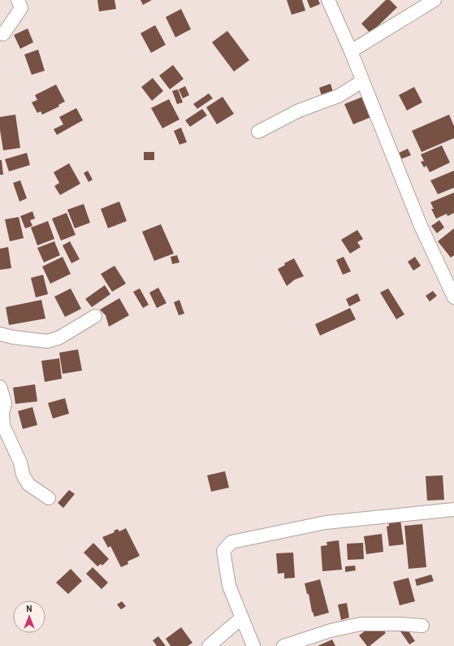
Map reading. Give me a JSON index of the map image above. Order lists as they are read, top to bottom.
{
  "north": "top"
}
